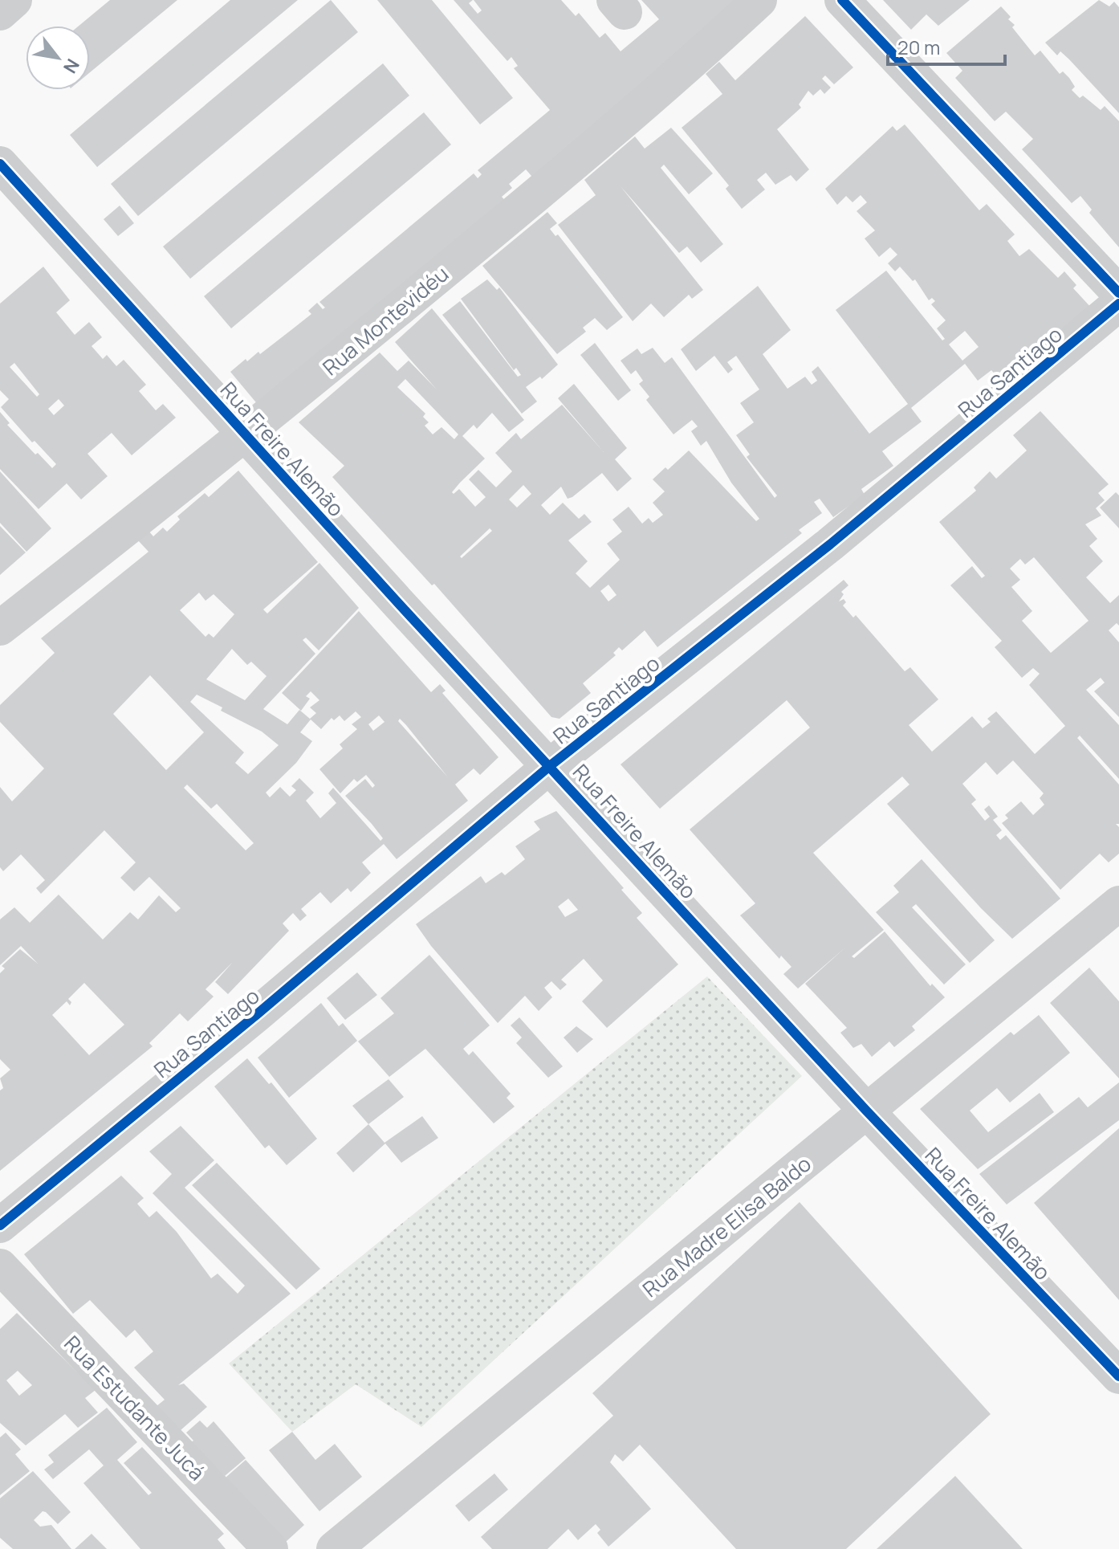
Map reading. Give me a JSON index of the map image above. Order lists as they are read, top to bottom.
{
  "streets": {
    "street": [
      "Rua Montevidéu",
      "Rua Santiago",
      "Rua Freire Alemão",
      "Rua Madre Elisa Baldo",
      "Rua Estudante Jucá"
    ]
  },
  "crossings": [
    ["Rua Montevidéu", "Rua Freire Alemão"],
    ["Rua Santiago", "Rua Freire Alemão"],
    ["Rua Freire Alemão", "Rua Madre Elisa Baldo"]
  ],
  "scale_bar": "20 m",
  "north": "bottom right"
}
